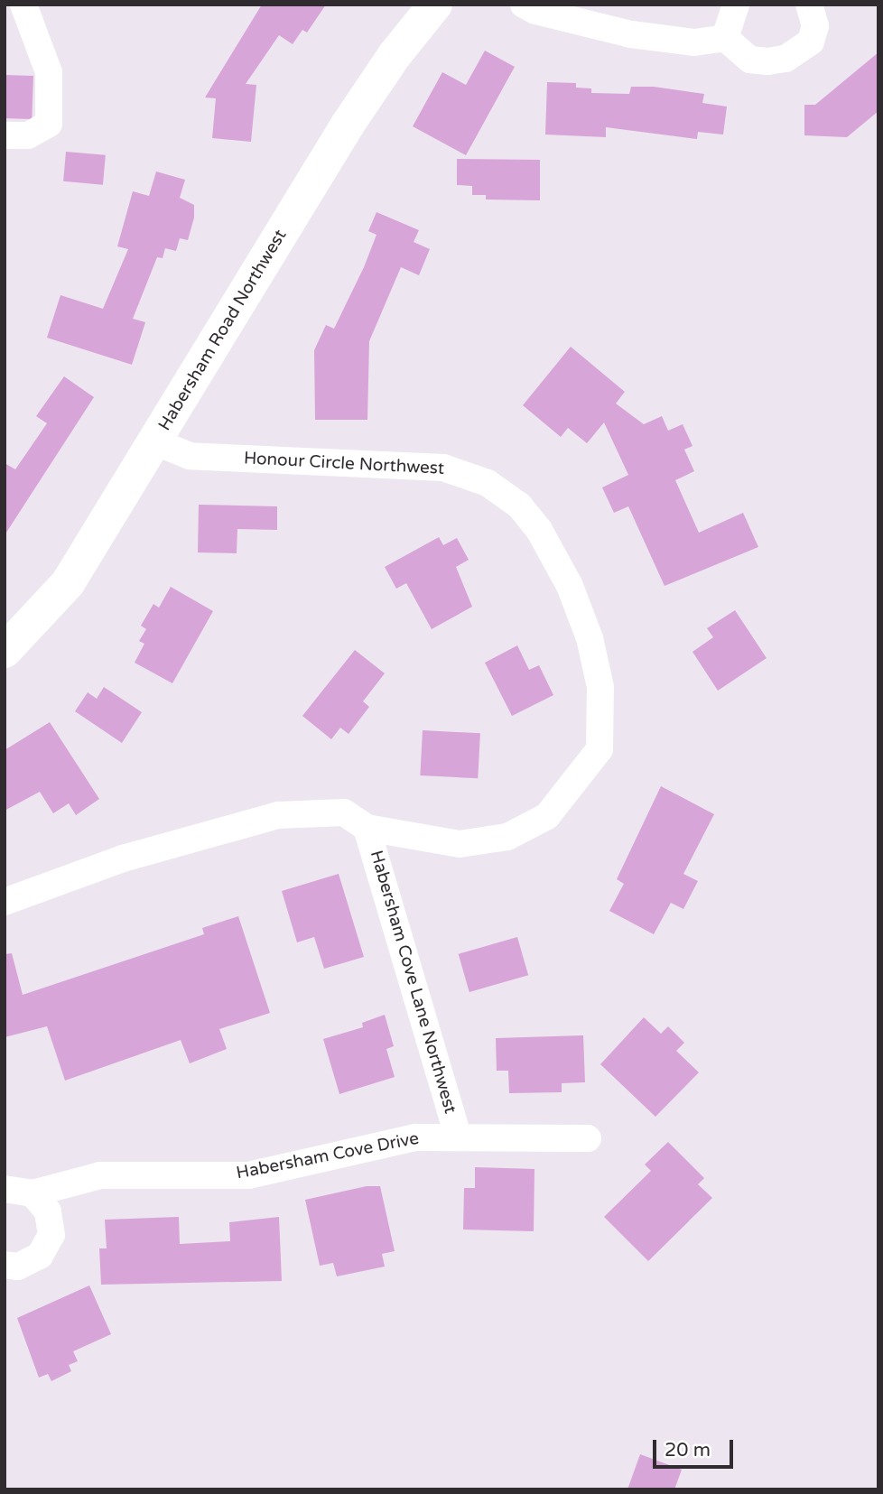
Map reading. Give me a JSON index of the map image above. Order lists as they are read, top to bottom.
{
  "streets": {
    "street": [
      "Habersham Road Northwest",
      "Honour Circle Northwest",
      "Habersham Cove Lane Northwest",
      "Habersham Cove Drive"
    ]
  },
  "crossings": [
    ["Habersham Road Northwest", "Honour Circle Northwest"],
    ["Honour Circle Northwest", "Habersham Cove Lane Northwest"],
    ["Habersham Cove Lane Northwest", "Habersham Cove Drive"]
  ],
  "scale_bar": "20 m"
}
